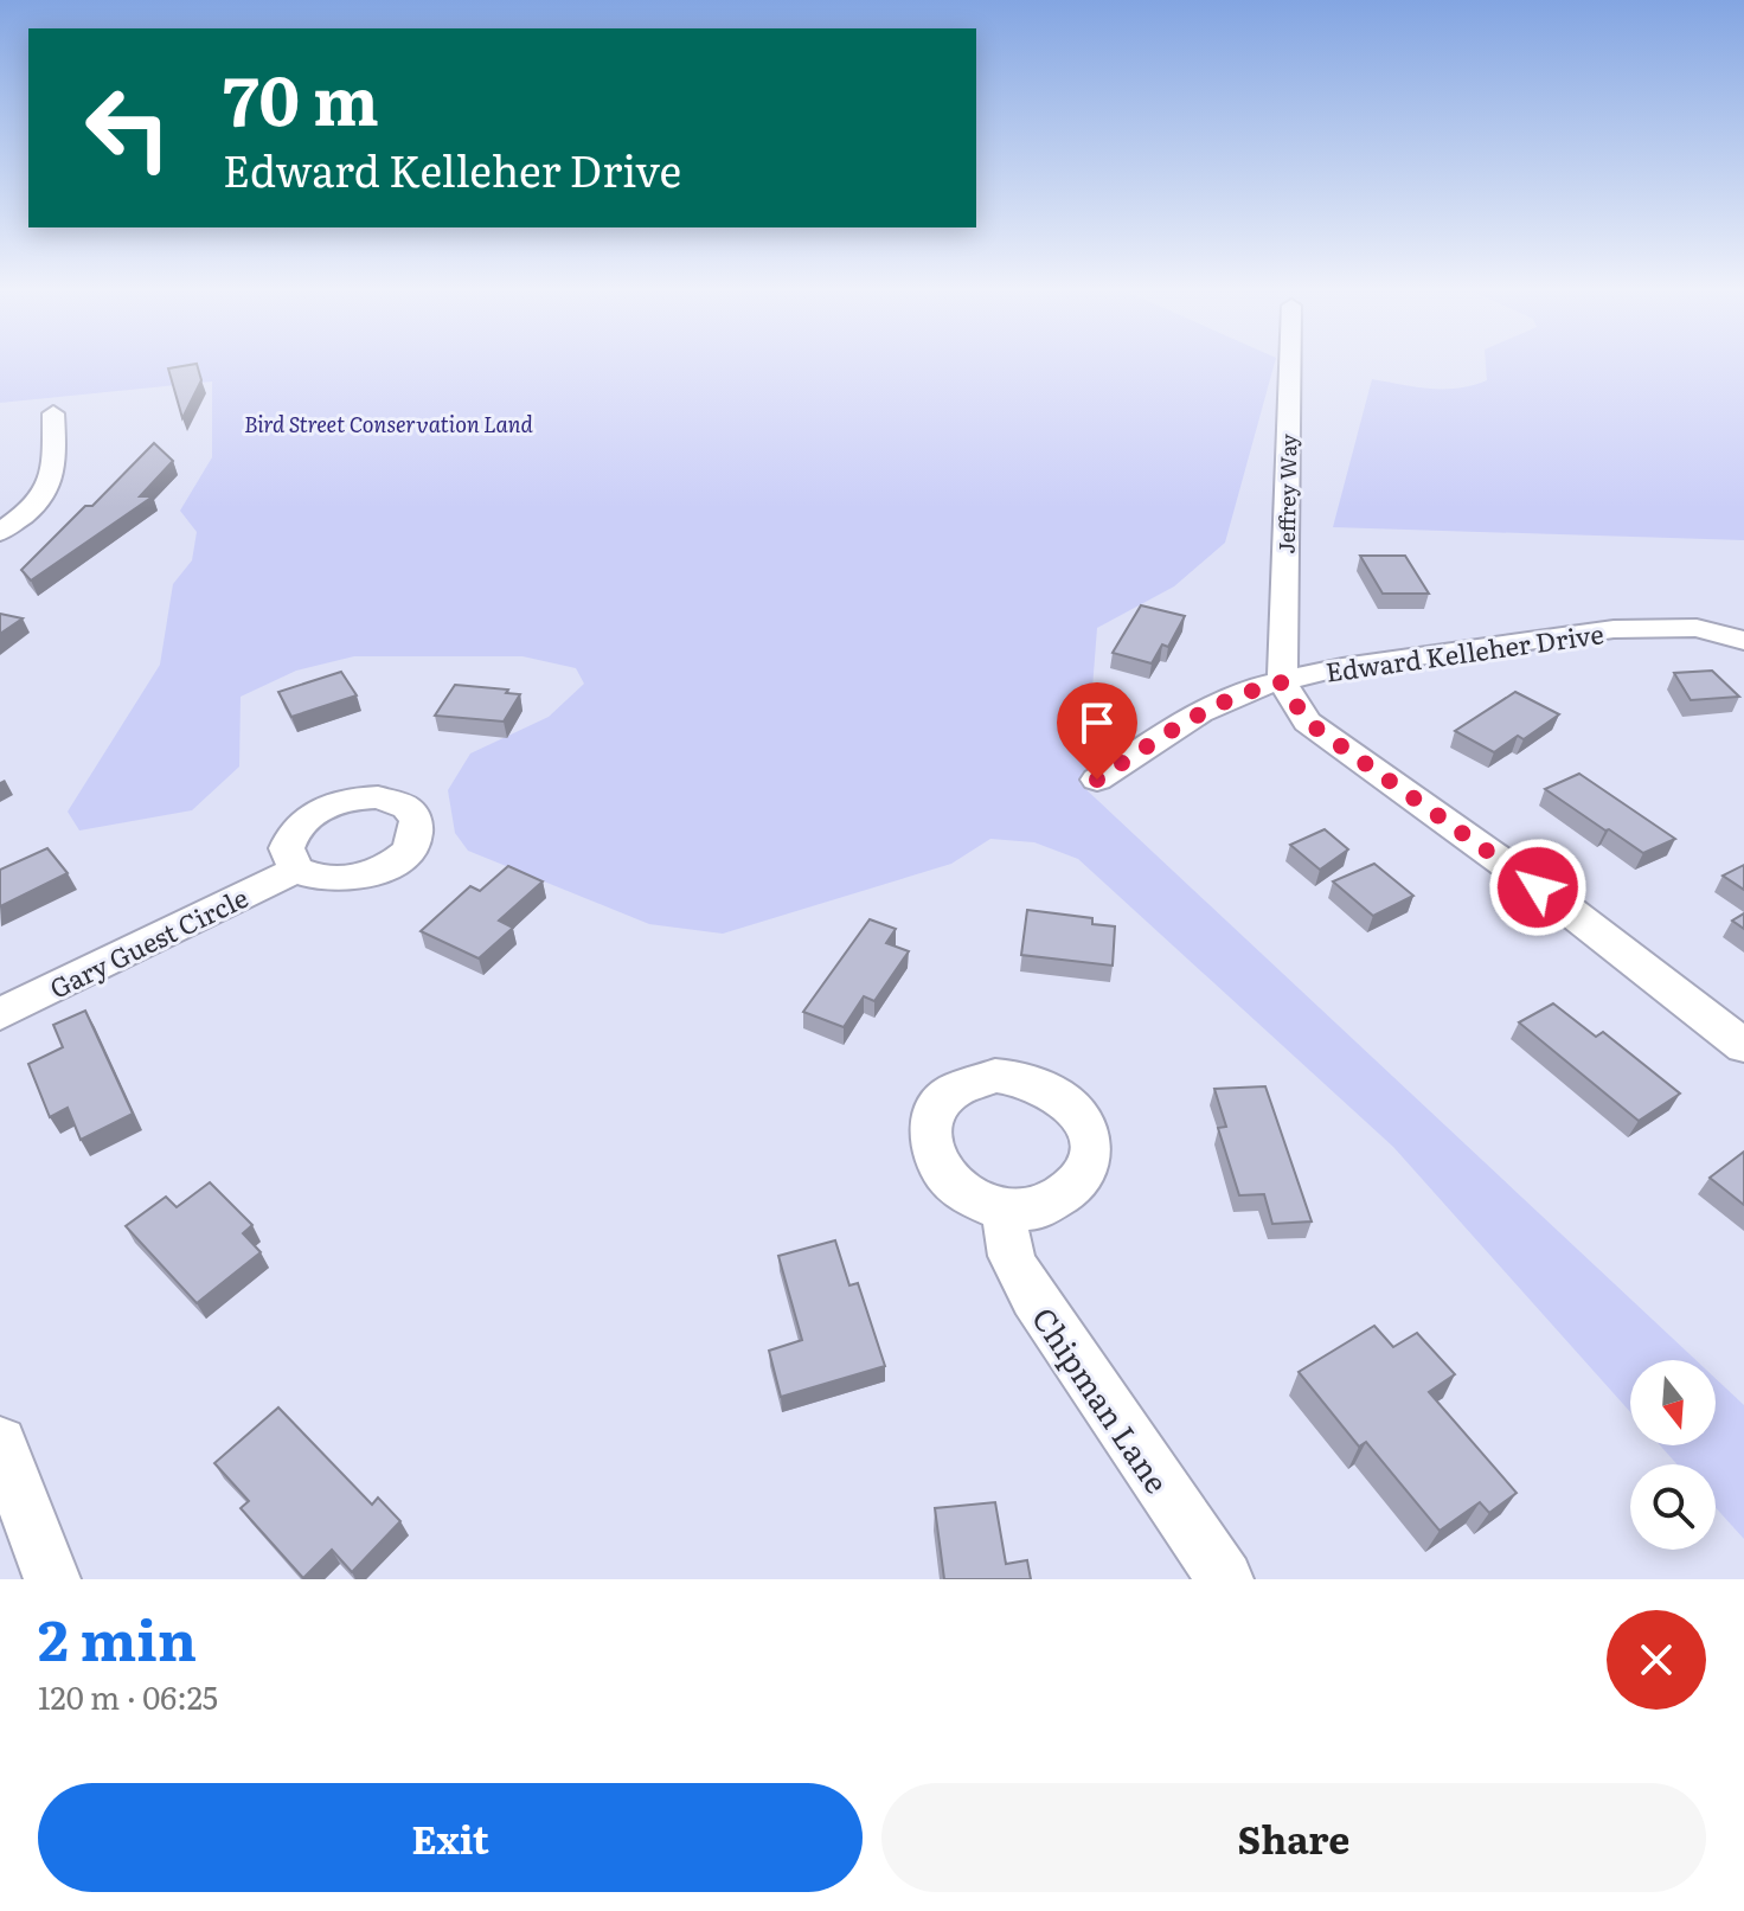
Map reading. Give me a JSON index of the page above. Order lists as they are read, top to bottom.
{
  "streets": {
    "street": [
      "Jeffrey Way",
      "Edward Kelleher Drive",
      "Gary Guest Circle",
      "Chipman Lane"
    ]
  },
  "crossings": [
    ["Jeffrey Way", "Edward Kelleher Drive"]
  ],
  "parks": ["Bird Street Conservation Land"],
  "north": "bottom",
  "page": {
    "turn": ["70 m", "Edward Kelleher Drive"],
    "heading": ["2 min", "120 m · 06:25"],
    "buttons": ["Exit", "Share"]
  }
}
